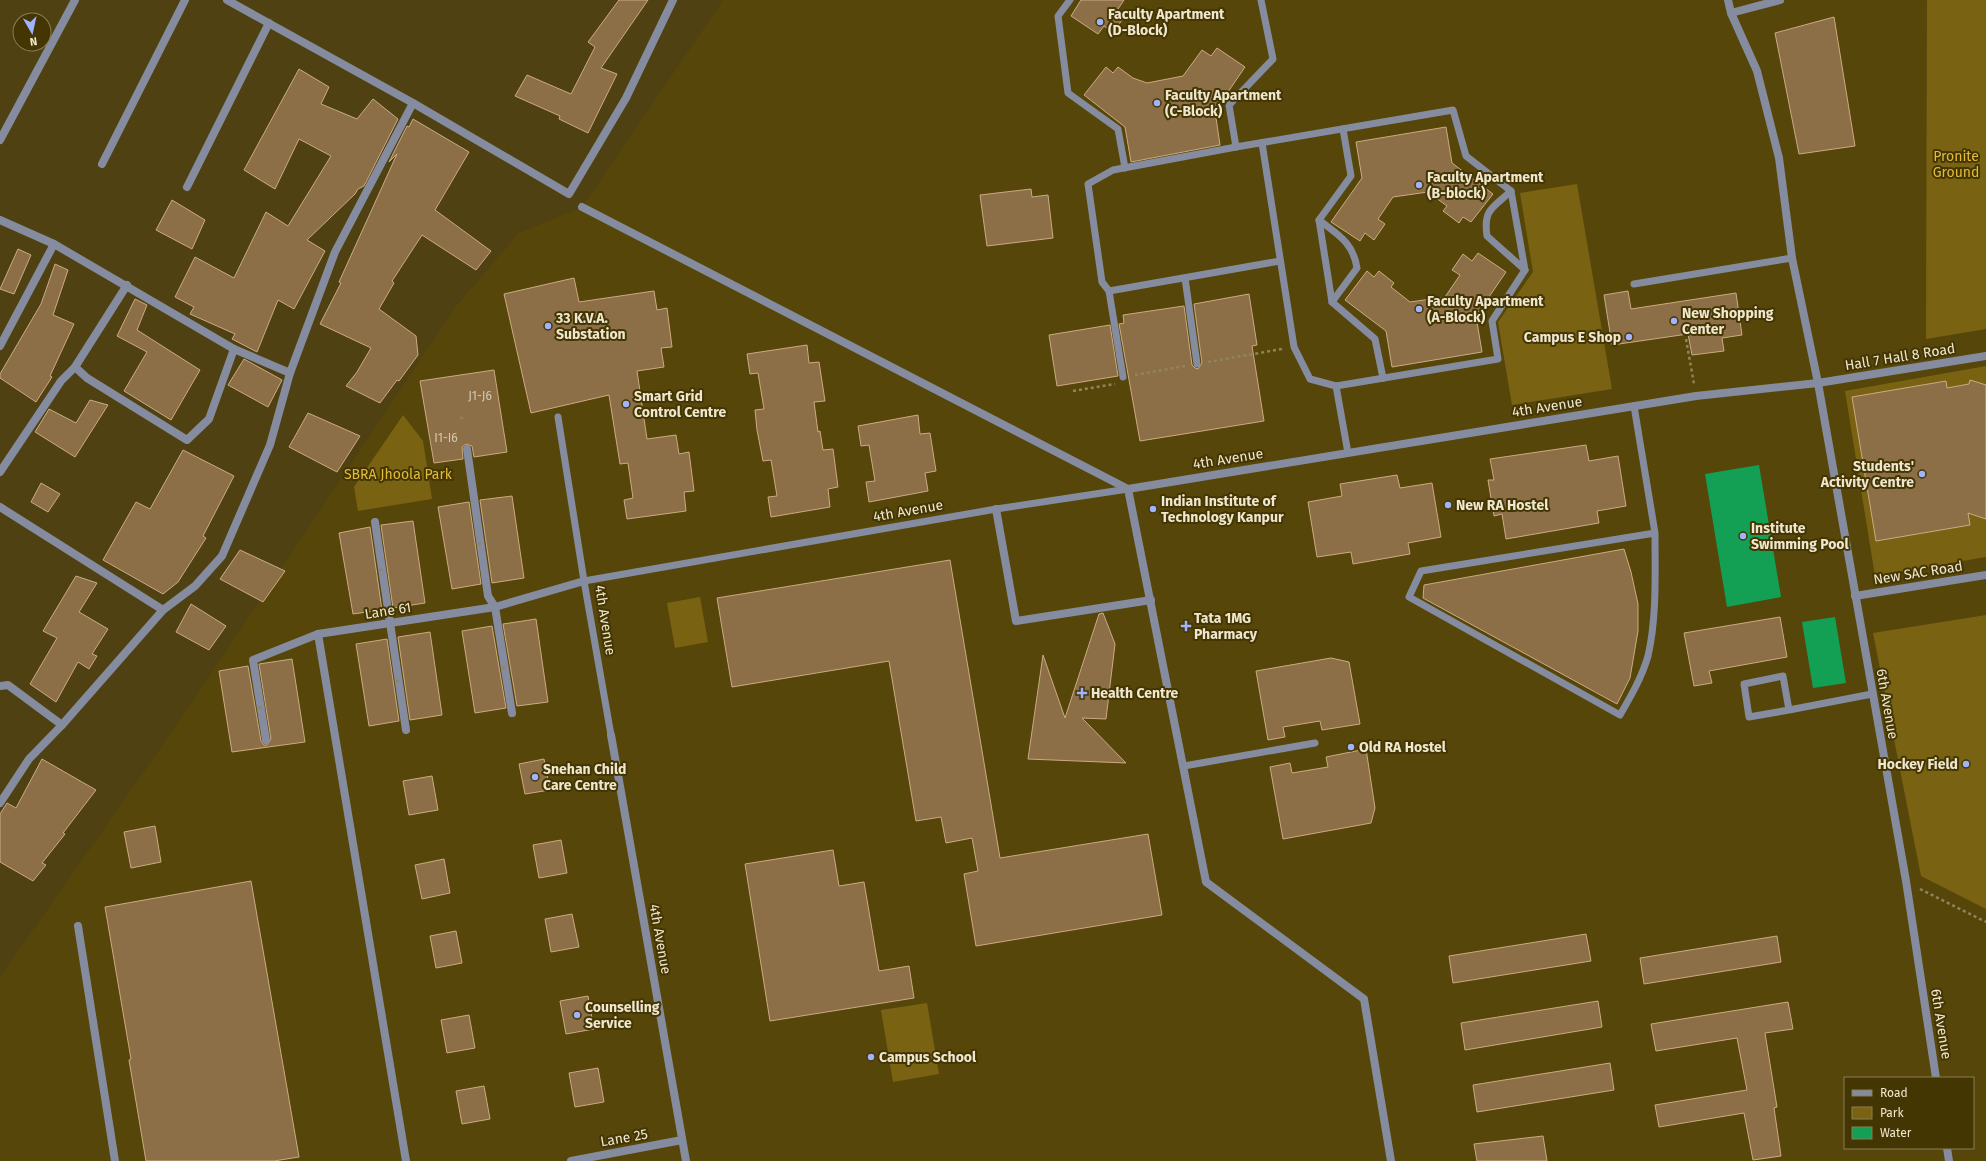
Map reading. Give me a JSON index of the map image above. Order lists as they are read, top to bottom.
{
  "streets": {
    "street": [
      "Hall 7 Hall 8 Road",
      "4th Avenue",
      "New SAC Road",
      "Lane 61",
      "6th Avenue",
      "Lane 25"
    ]
  },
  "crossings": [
    ["Hall 7 Hall 8 Road", "4th Avenue"],
    ["Hall 7 Hall 8 Road", "6th Avenue"],
    ["4th Avenue", "Lane 61"],
    ["4th Avenue", "6th Avenue"],
    ["4th Avenue", "Lane 25"],
    ["New SAC Road", "6th Avenue"]
  ],
  "parks": ["Pronite Ground", "SBRA Jhoola Park"],
  "places": {
    "other": [
      "Faculty Apartment (D-Block)",
      "Faculty Apartment (C-Block)",
      "Faculty Apartment (B-block)",
      "Faculty Apartment (A-Block)",
      "New Shopping Center",
      "33 K.V.A. Substation",
      "Campus E Shop",
      "Smart Grid Control Centre",
      "Students' Activity Centre",
      "New RA Hostel",
      "Indian Institute of Technology Kanpur",
      "Institute Swimming Pool",
      "Old RA Hostel",
      "Hockey Field",
      "Snehan Child Care Centre",
      "Counselling Service",
      "Campus School"
    ],
    "health": ["Tata 1MG Pharmacy", "Health Centre"]
  },
  "house_numbers": ["J1-J6", "I1-I6"],
  "legend": ["Road", "Park", "Water"],
  "north": "bottom"
}
